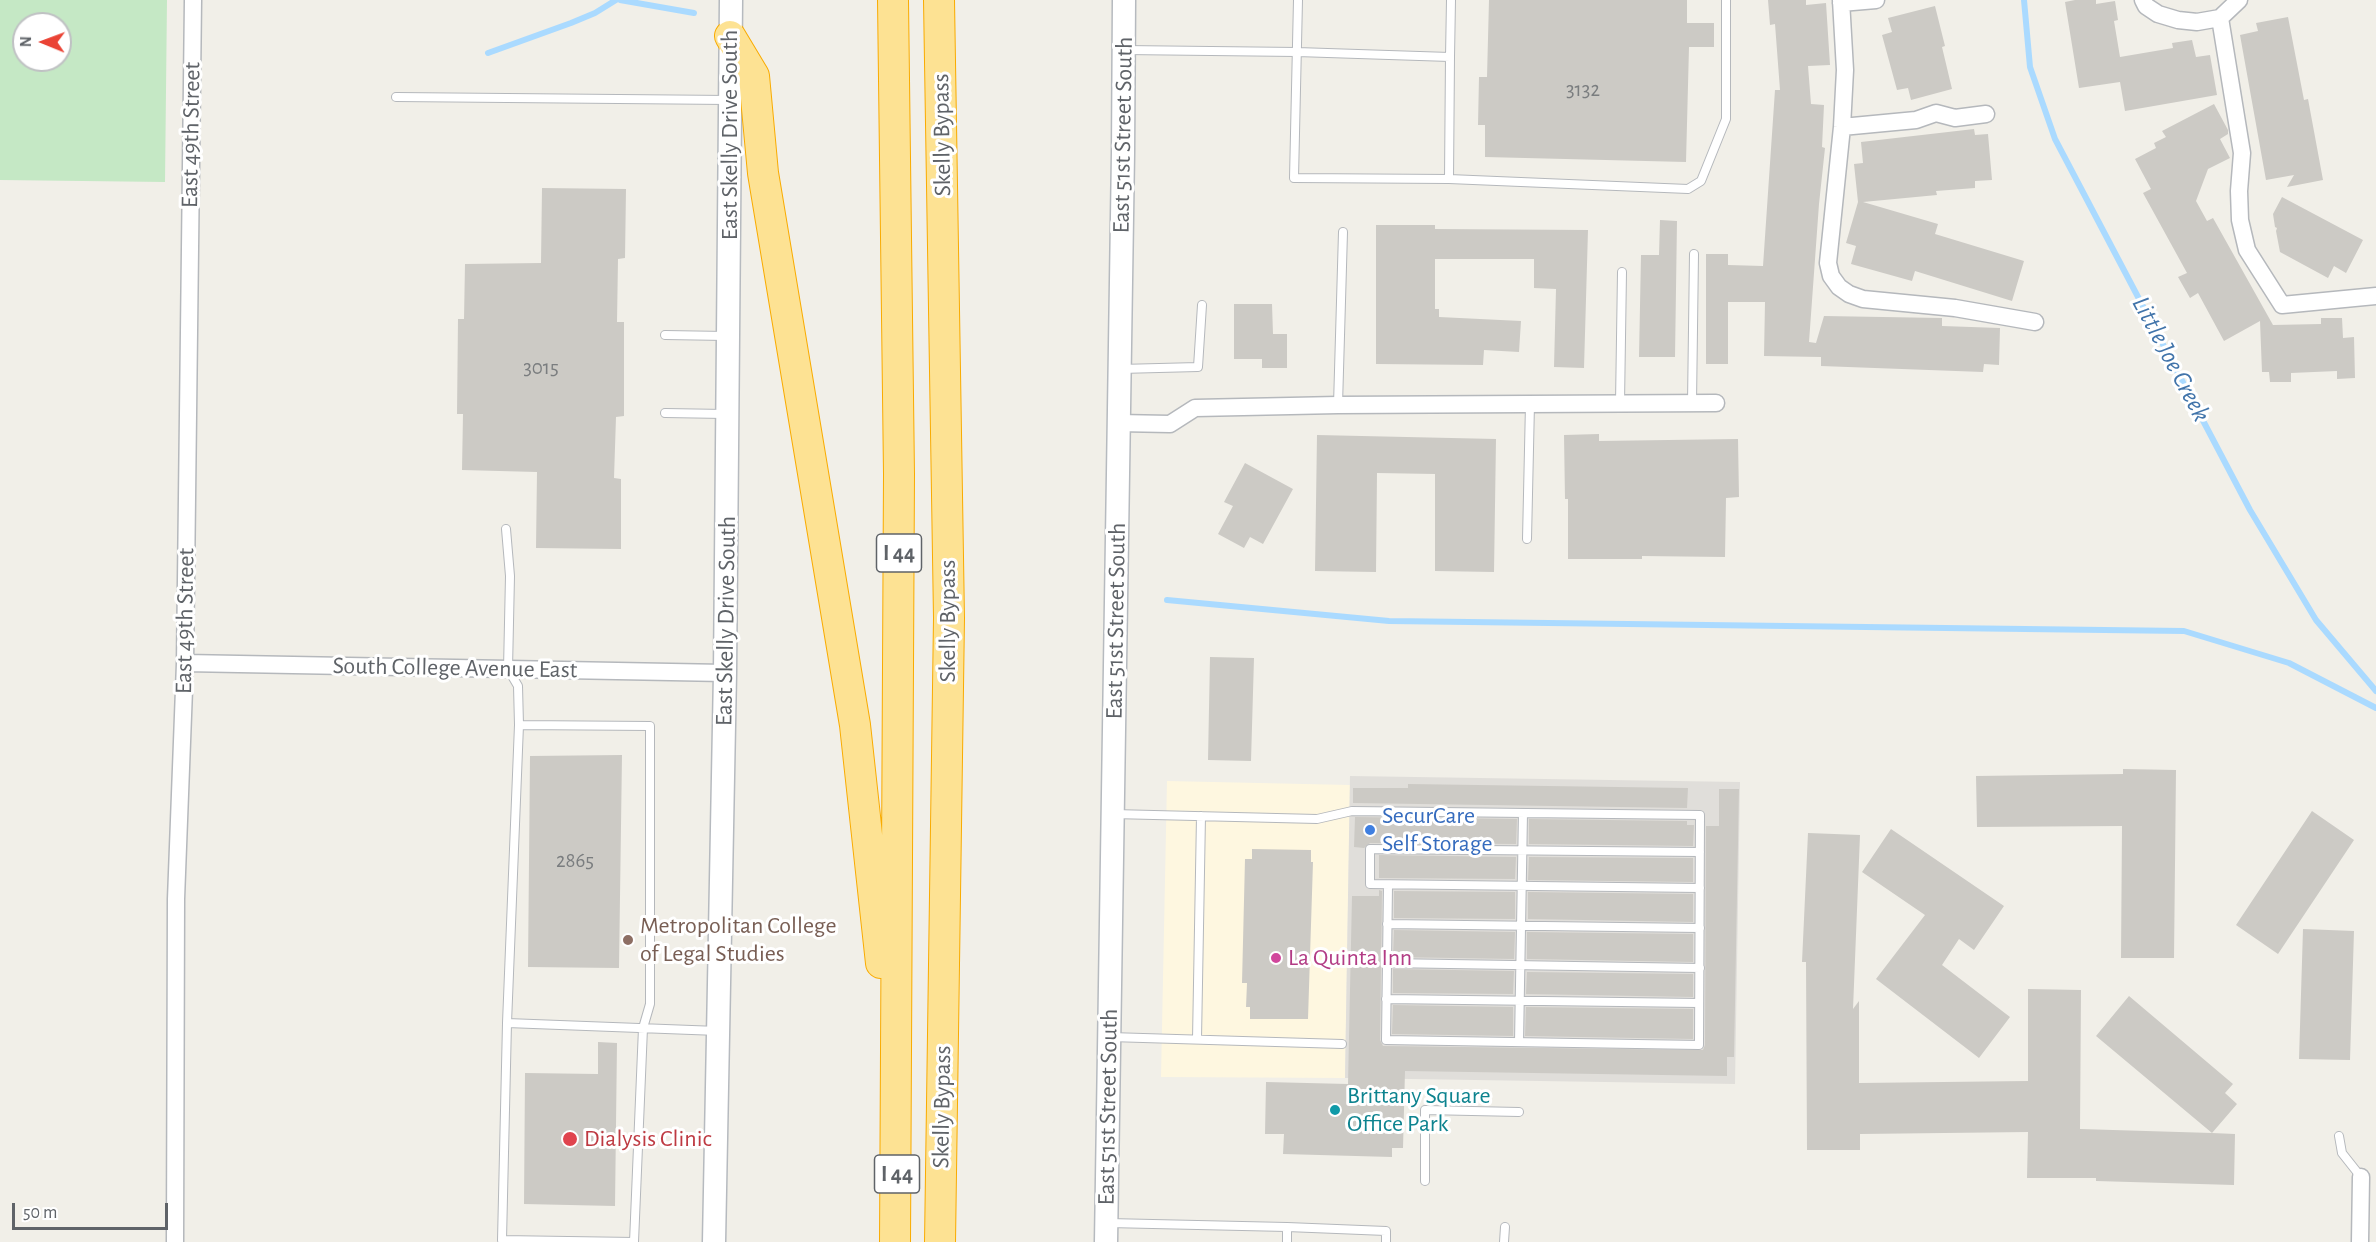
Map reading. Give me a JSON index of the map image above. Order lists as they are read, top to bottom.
{
  "streets": {
    "highway": ["Skelly Bypass", "I 44"],
    "main road": ["East Skelly Drive South", "East 51st Street South"],
    "street": ["East 49th Street", "South College Avenue East"]
  },
  "crossings": [
    ["East 49th Street", "South College Avenue East"],
    ["East Skelly Drive South", "South College Avenue East"]
  ],
  "water": ["Little Joe Creek"],
  "places": [
    "SecurCare Self Storage",
    "Metropolitan College of Legal Studies",
    "La Quinta Inn",
    "Brittany Square Office Park",
    "Dialysis Clinic"
  ],
  "house_numbers": ["3132", "3015", "2865"],
  "scale_bar": "50 m",
  "north": "left"
}
